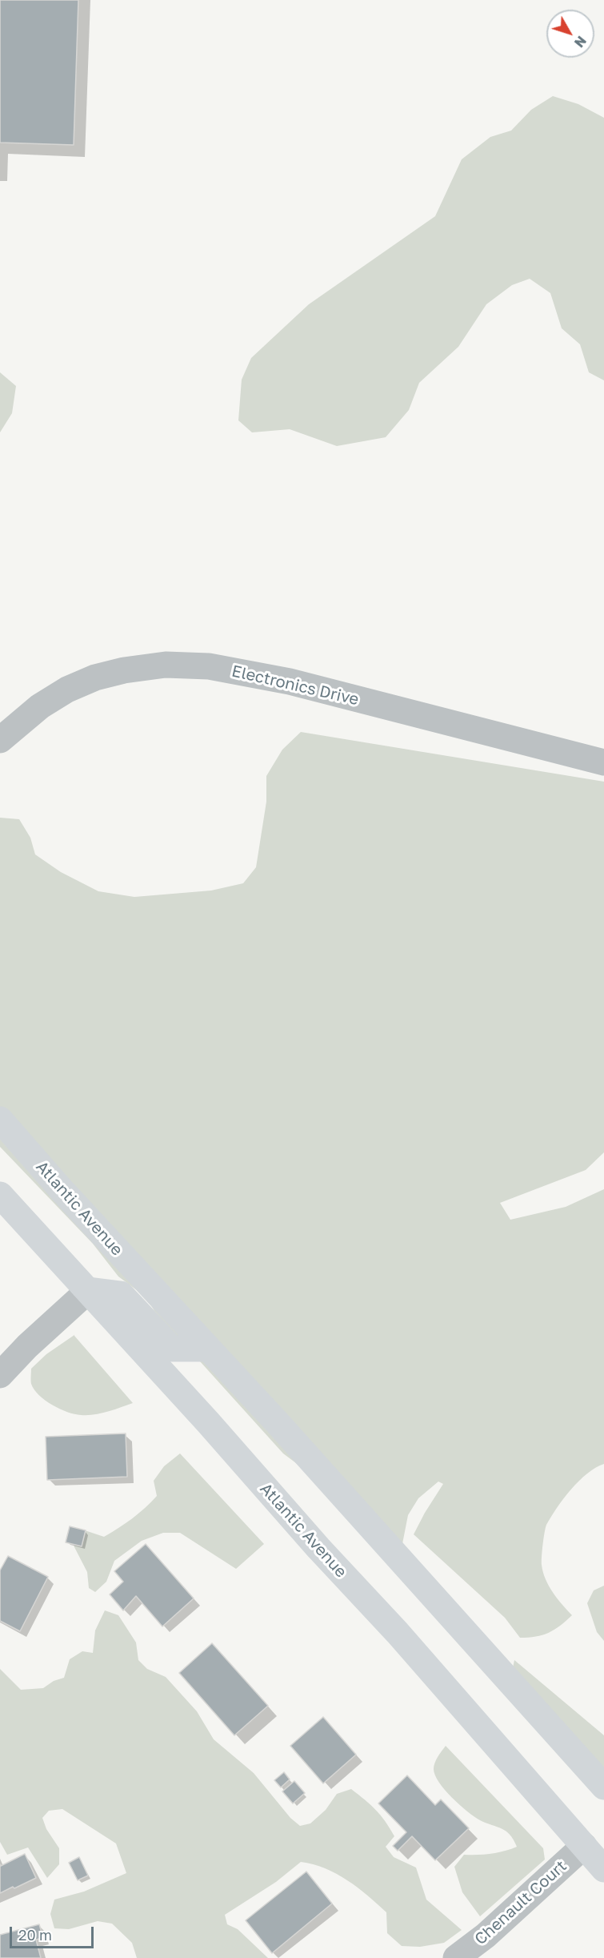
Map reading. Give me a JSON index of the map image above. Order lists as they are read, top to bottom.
{
  "streets": {
    "main road": ["Atlantic Avenue"],
    "street": ["Electronics Drive", "Chenault Court"]
  },
  "crossings": [
    ["Atlantic Avenue", "Chenault Court"]
  ],
  "scale_bar": "20 m",
  "north": "bottom right"
}
